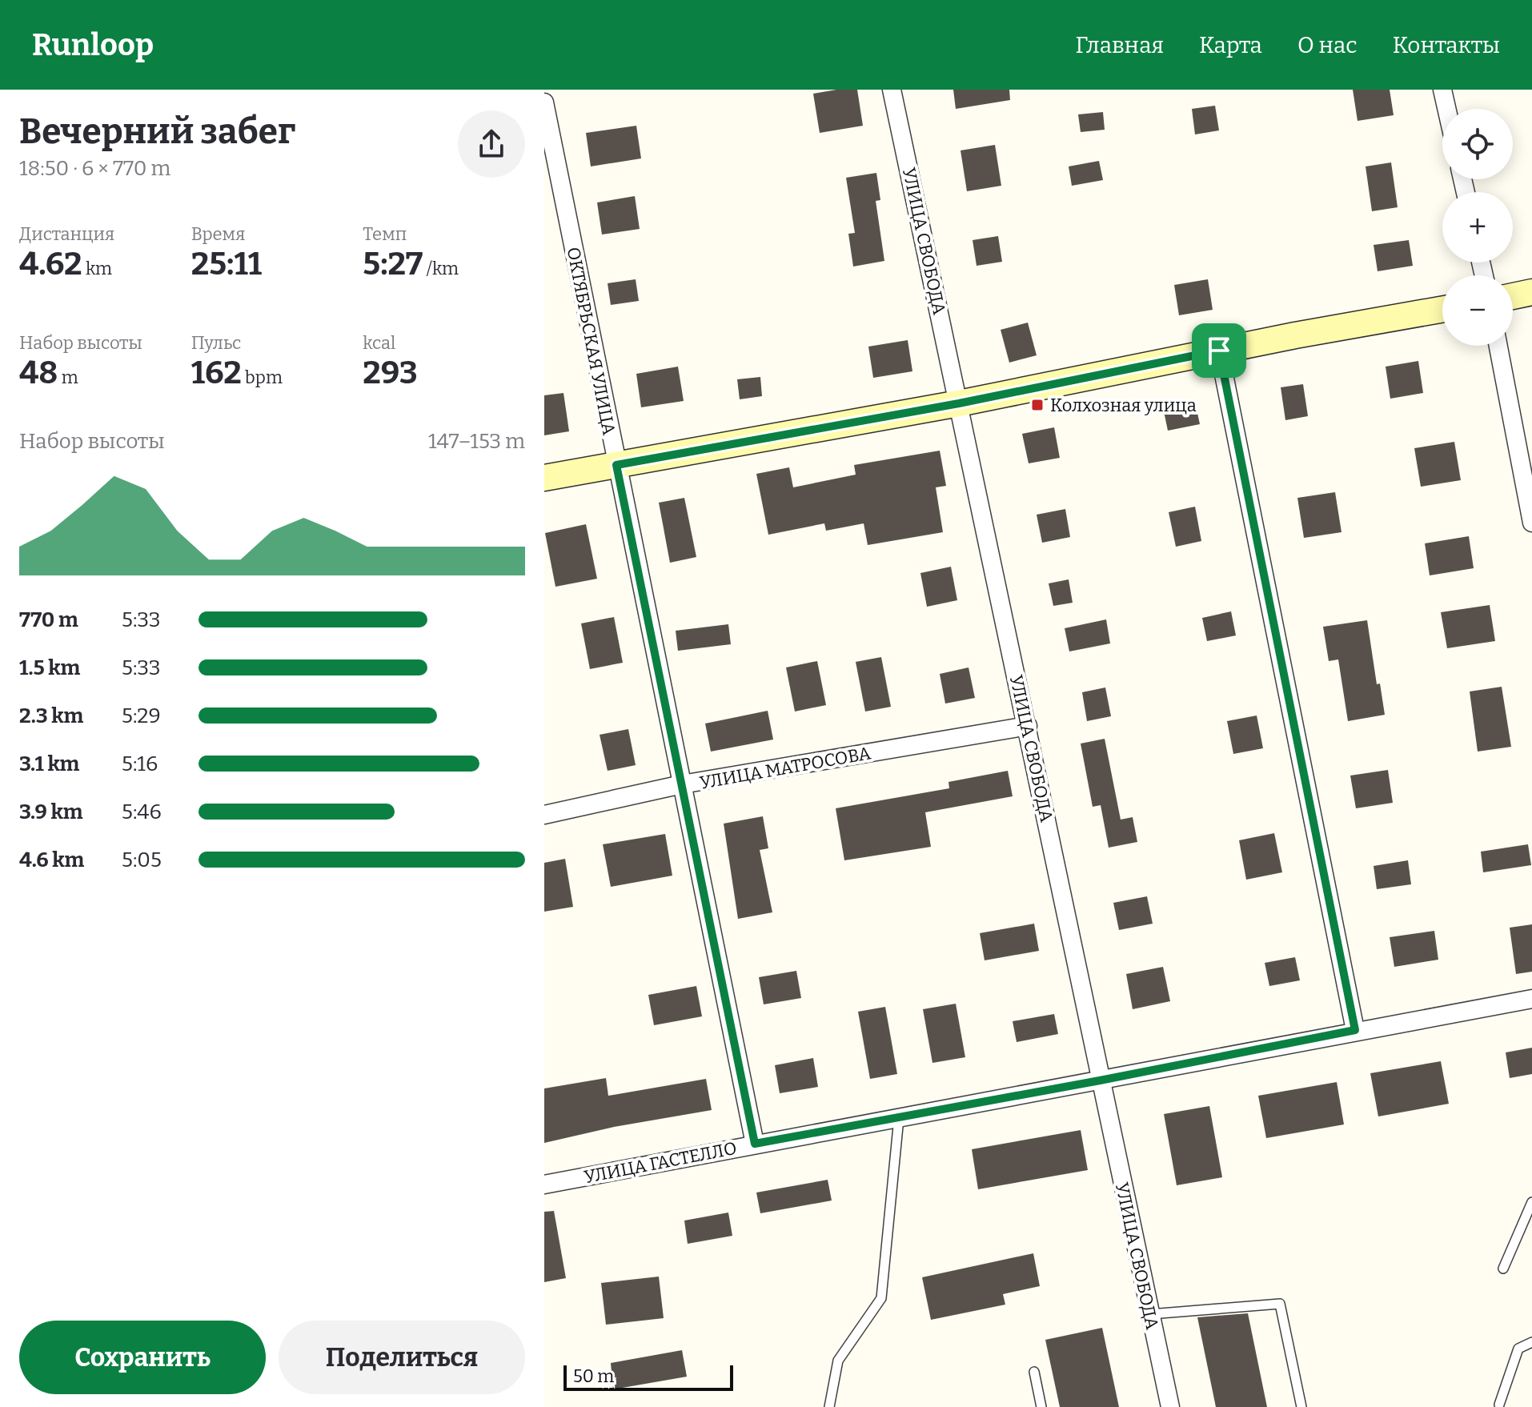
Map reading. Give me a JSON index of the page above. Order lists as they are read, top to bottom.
{
  "streets": {
    "street": [
      "УЛИЦА СВОБОДА",
      "ОКТЯБРЬСКАЯ УЛИЦА",
      "УЛИЦА МАТРОСОВА",
      "УЛИЦА ГАСТЕЛЛО"
    ]
  },
  "crossings": [
    ["УЛИЦА СВОБОДА", "УЛИЦА МАТРОСОВА"],
    ["УЛИЦА СВОБОДА", "УЛИЦА ГАСТЕЛЛО"],
    ["ОКТЯБРЬСКАЯ УЛИЦА", "УЛИЦА МАТРОСОВА"],
    ["ОКТЯБРЬСКАЯ УЛИЦА", "УЛИЦА ГАСТЕЛЛО"]
  ],
  "places": {
    "transit": ["Колхозная улица"]
  },
  "scale_bar": "50 m",
  "page": {
    "header": "Runloop",
    "nav": [
      "Главная",
      "Карта",
      "О нас",
      "Контакты"
    ],
    "heading": ["Вечерний забег", "18:50 · 6 × 770 m"],
    "map_buttons": ["+", "−"],
    "stats": [
      ["Дистанция", "4.62 km"],
      ["Время", "25:11"],
      ["Темп", "5:27 /km"],
      ["Набор высоты", "48 m"],
      ["Пульс", "162 bpm"],
      ["kcal", "293"]
    ],
    "chart": ["Набор высоты", "147–153 m"],
    "list": [
      {
        "name": "770 m",
        "note": "5:33"
      },
      {
        "name": "1.5 km",
        "note": "5:33"
      },
      {
        "name": "2.3 km",
        "note": "5:29"
      },
      {
        "name": "3.1 km",
        "note": "5:16"
      },
      {
        "name": "3.9 km",
        "note": "5:46"
      },
      {
        "name": "4.6 km",
        "note": "5:05"
      }
    ],
    "buttons": ["Сохранить", "Поделиться"],
    "scale": "50 m"
  }
}
